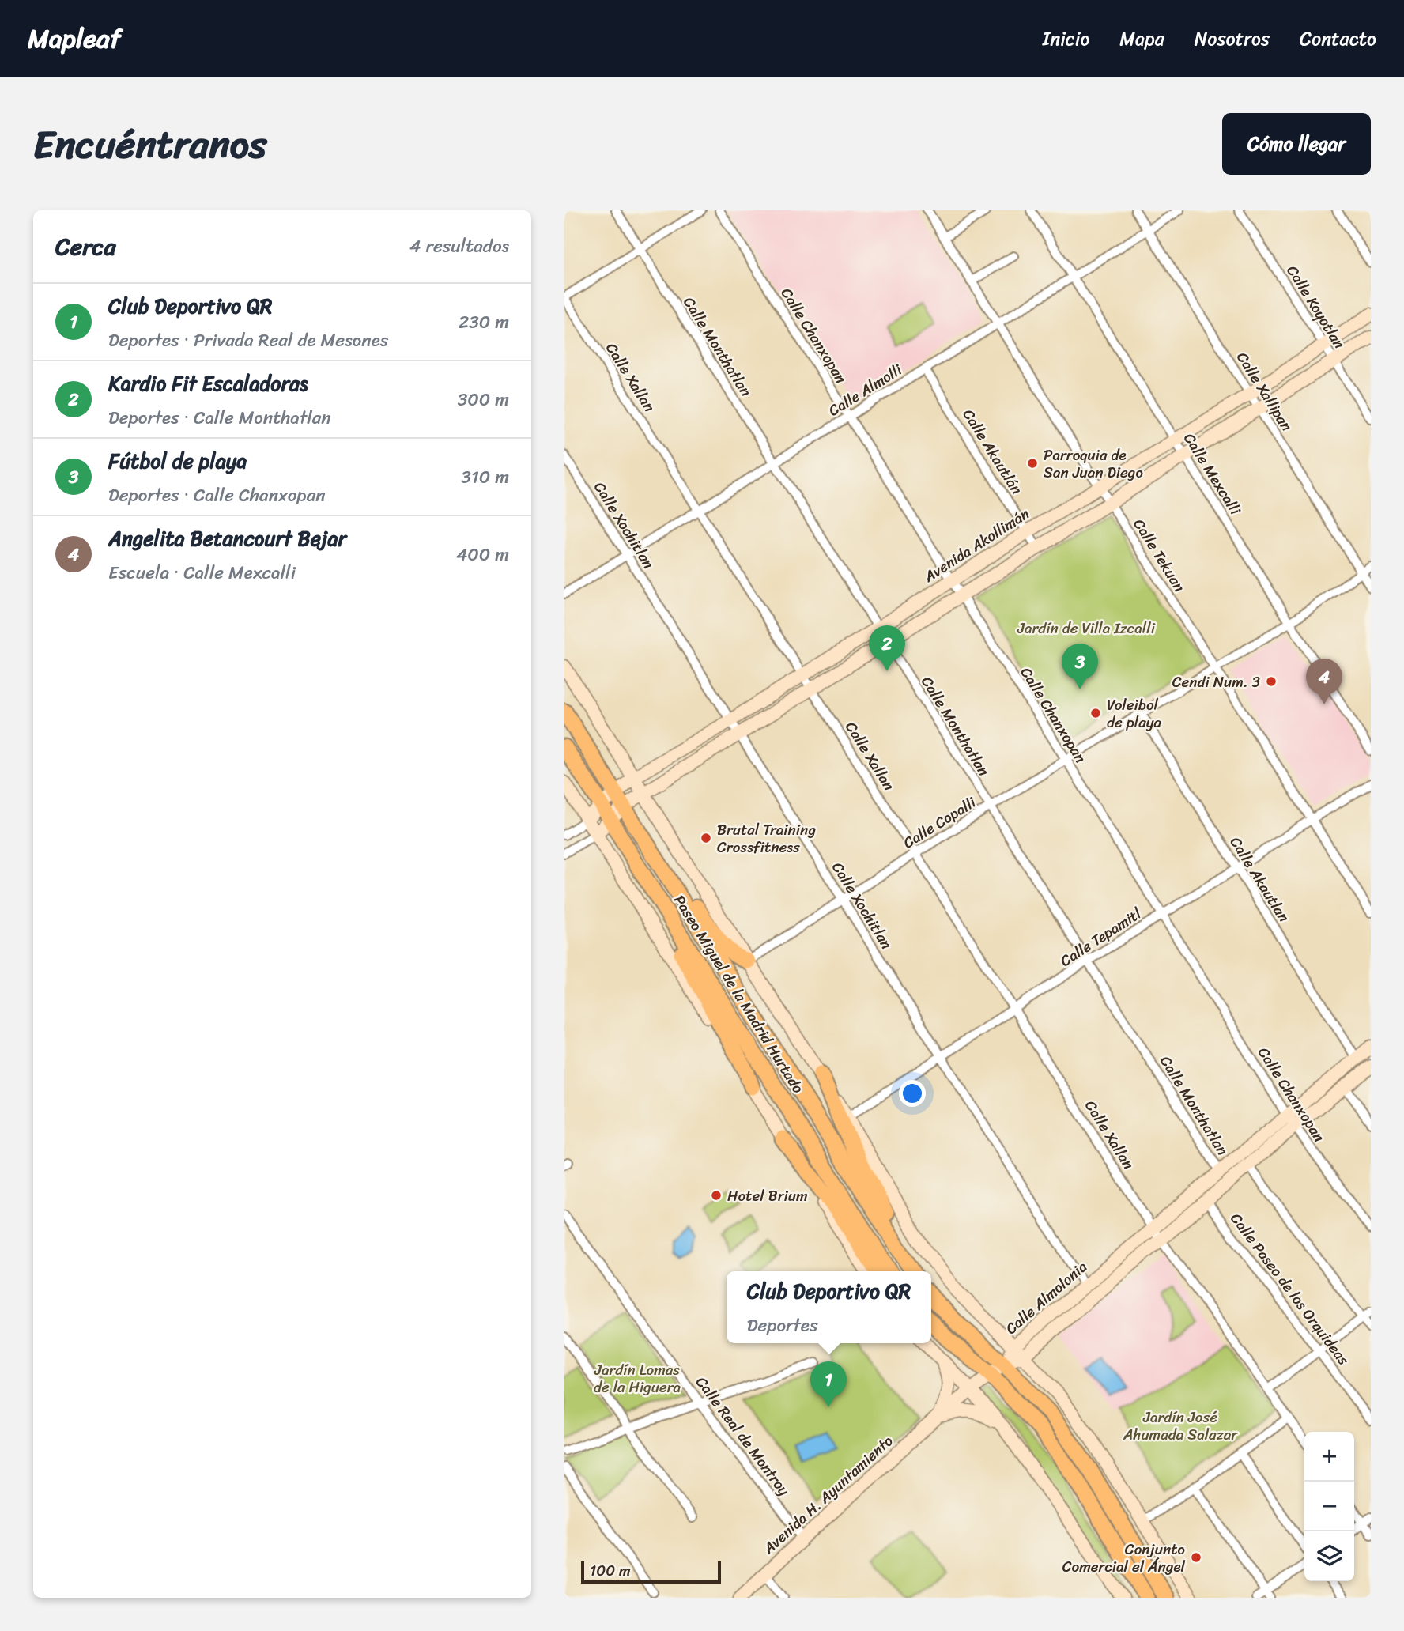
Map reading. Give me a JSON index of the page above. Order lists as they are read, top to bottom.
{
  "streets": {
    "highway": ["Paseo Miguel de la Madrid Hurtado"],
    "street": [
      "Calle Koyotlan",
      "Calle Chanxopan",
      "Calle Monthatlan",
      "Calle Xallan",
      "Calle Almolli",
      "Calle Xallipan",
      "Calle Akautlán",
      "Calle Mexcalli",
      "Calle Xochitlan",
      "Avenida Akollimán",
      "Calle Tekuan",
      "Calle Copalli",
      "Calle Akautlan",
      "Calle Tepamitl",
      "Calle Paseo de los Orquideas",
      "Calle Almolonia",
      "Calle Real de Montroy",
      "Avenida H. Ayuntamiento"
    ]
  },
  "crossings": [
    ["Calle Koyotlan", "Avenida Akollimán"],
    ["Calle Chanxopan", "Calle Almolli"],
    ["Calle Chanxopan", "Avenida Akollimán"],
    ["Calle Chanxopan", "Calle Copalli"],
    ["Calle Chanxopan", "Calle Tepamitl"],
    ["Calle Chanxopan", "Calle Almolonia"],
    ["Calle Monthatlan", "Calle Almolli"],
    ["Calle Monthatlan", "Avenida Akollimán"],
    ["Calle Monthatlan", "Calle Copalli"],
    ["Calle Monthatlan", "Calle Tepamitl"],
    ["Calle Monthatlan", "Calle Almolonia"],
    ["Calle Xallan", "Calle Almolli"],
    ["Calle Xallan", "Avenida Akollimán"],
    ["Calle Xallan", "Calle Copalli"],
    ["Calle Xallan", "Calle Tepamitl"],
    ["Calle Xallan", "Calle Almolonia"],
    ["Calle Almolli", "Calle Xallipan"],
    ["Calle Almolli", "Calle Akautlán"],
    ["Calle Almolli", "Calle Mexcalli"],
    ["Calle Almolli", "Calle Xochitlan"],
    ["Calle Almolli", "Calle Tekuan"],
    ["Calle Xallipan", "Avenida Akollimán"],
    ["Calle Xallipan", "Calle Copalli"],
    ["Calle Akautlán", "Avenida Akollimán"],
    ["Calle Mexcalli", "Avenida Akollimán"],
    ["Calle Mexcalli", "Calle Copalli"],
    ["Calle Xochitlan", "Avenida Akollimán"],
    ["Calle Xochitlan", "Calle Copalli"],
    ["Calle Xochitlan", "Calle Tepamitl"],
    ["Calle Xochitlan", "Calle Almolonia"],
    ["Avenida Akollimán", "Calle Tekuan"],
    ["Avenida Akollimán", "Paseo Miguel de la Madrid Hurtado"],
    ["Calle Tekuan", "Calle Copalli"],
    ["Calle Tekuan", "Calle Tepamitl"],
    ["Calle Copalli", "Calle Akautlan"],
    ["Calle Akautlan", "Calle Tepamitl"],
    ["Calle Akautlan", "Calle Almolonia"],
    ["Calle Paseo de los Orquideas", "Calle Almolonia"],
    ["Calle Almolonia", "Avenida H. Ayuntamiento"],
    ["Calle Real de Montroy", "Avenida H. Ayuntamiento"]
  ],
  "parks": ["Jardín de Villa Izcalli", "Jardín Lomas de la Higuera", "Jardín José Ahumada Salazar"],
  "places": [
    "Parroquia de San Juan Diego",
    "Cendi Num. 3",
    "Voleibol de playa",
    "Brutal Training Crossfitness",
    "Hotel Brium",
    "Conjunto Comercial el Ángel"
  ],
  "scale_bar": "100 m",
  "page": {
    "header": "Mapleaf",
    "nav": [
      "Inicio",
      "Mapa",
      "Nosotros",
      "Contacto"
    ],
    "title": "Encuéntranos",
    "buttons": "Cómo llegar",
    "heading": ["Cerca", "4 resultados"],
    "list": [
      {
        "mark": "1",
        "name": "Club Deportivo QR",
        "note": "Deportes · Privada Real de Mesones",
        "value": "230 m"
      },
      {
        "mark": "2",
        "name": "Kardio Fit Escaladoras",
        "note": "Deportes · Calle Monthatlan",
        "value": "300 m"
      },
      {
        "mark": "3",
        "name": "Fútbol de playa",
        "note": "Deportes · Calle Chanxopan",
        "value": "310 m"
      },
      {
        "mark": "4",
        "name": "Angelita Betancourt Bejar",
        "note": "Escuela · Calle Mexcalli",
        "value": "400 m"
      }
    ],
    "pins": [
      "2",
      "3",
      "4",
      "1"
    ],
    "popup": ["Club Deportivo QR", "Deportes"],
    "map_buttons": ["+", "−"],
    "scale": "100 m"
  }
}
